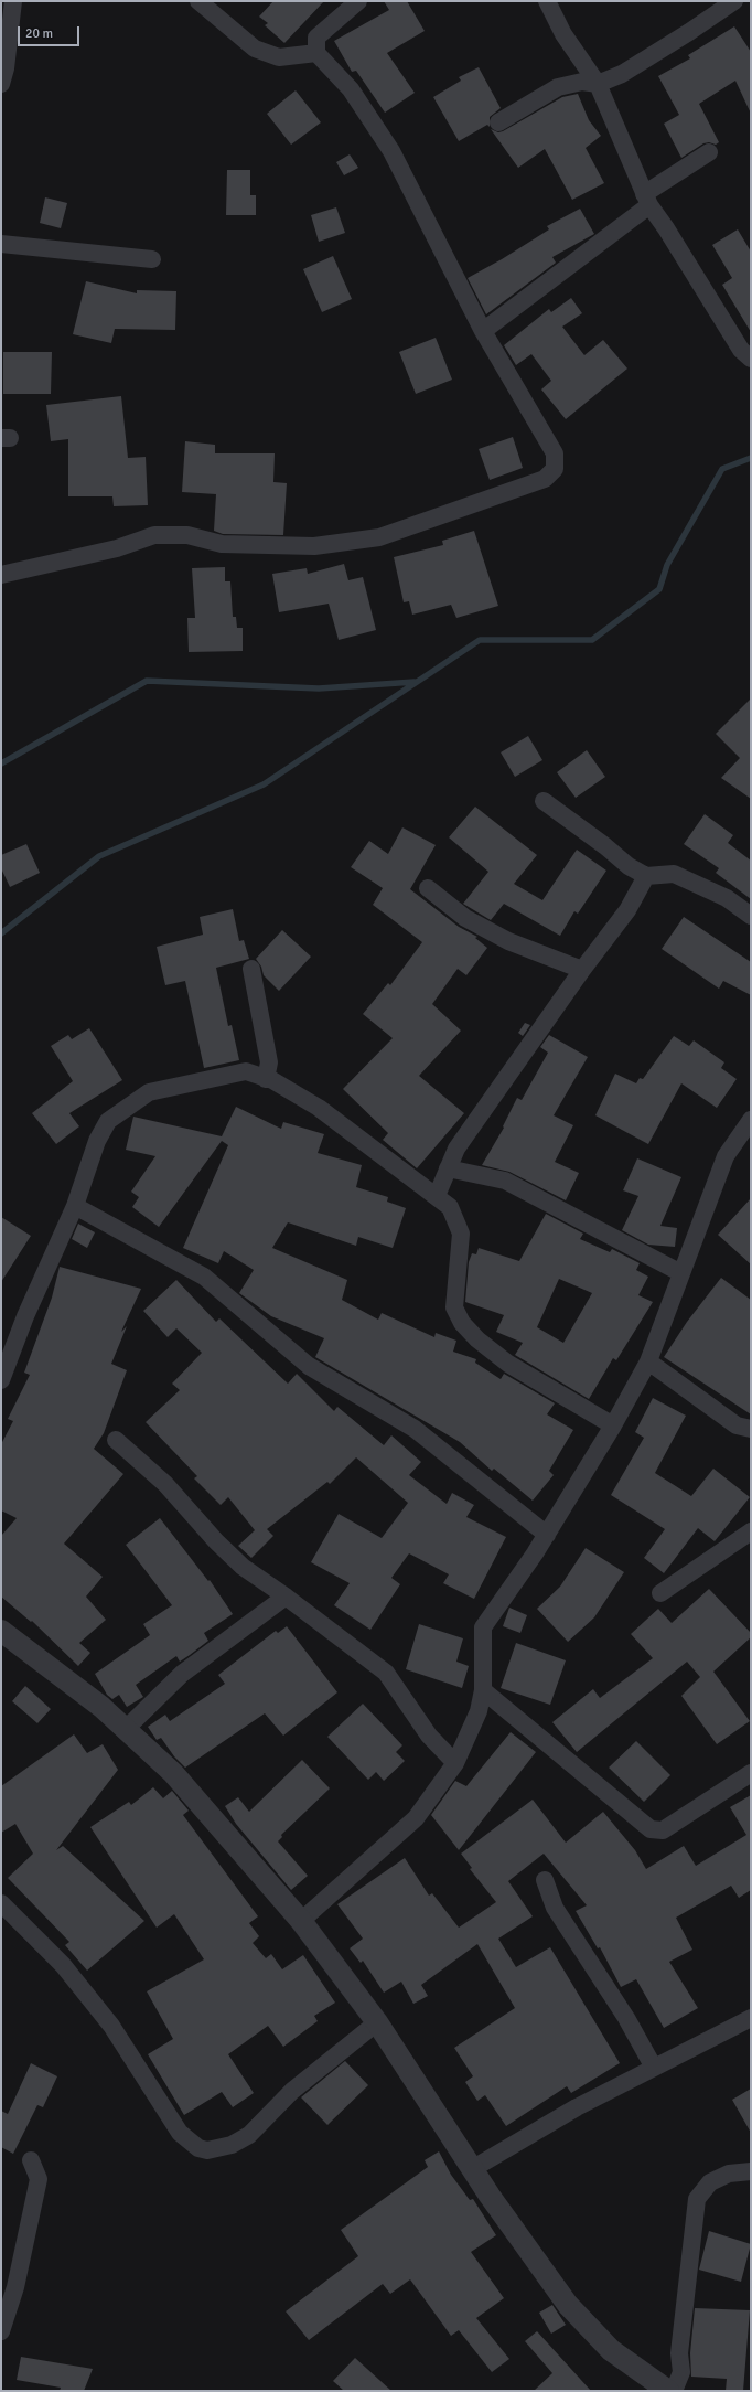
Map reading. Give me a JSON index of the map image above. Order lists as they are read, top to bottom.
{
  "scale_bar": "20 m"
}
